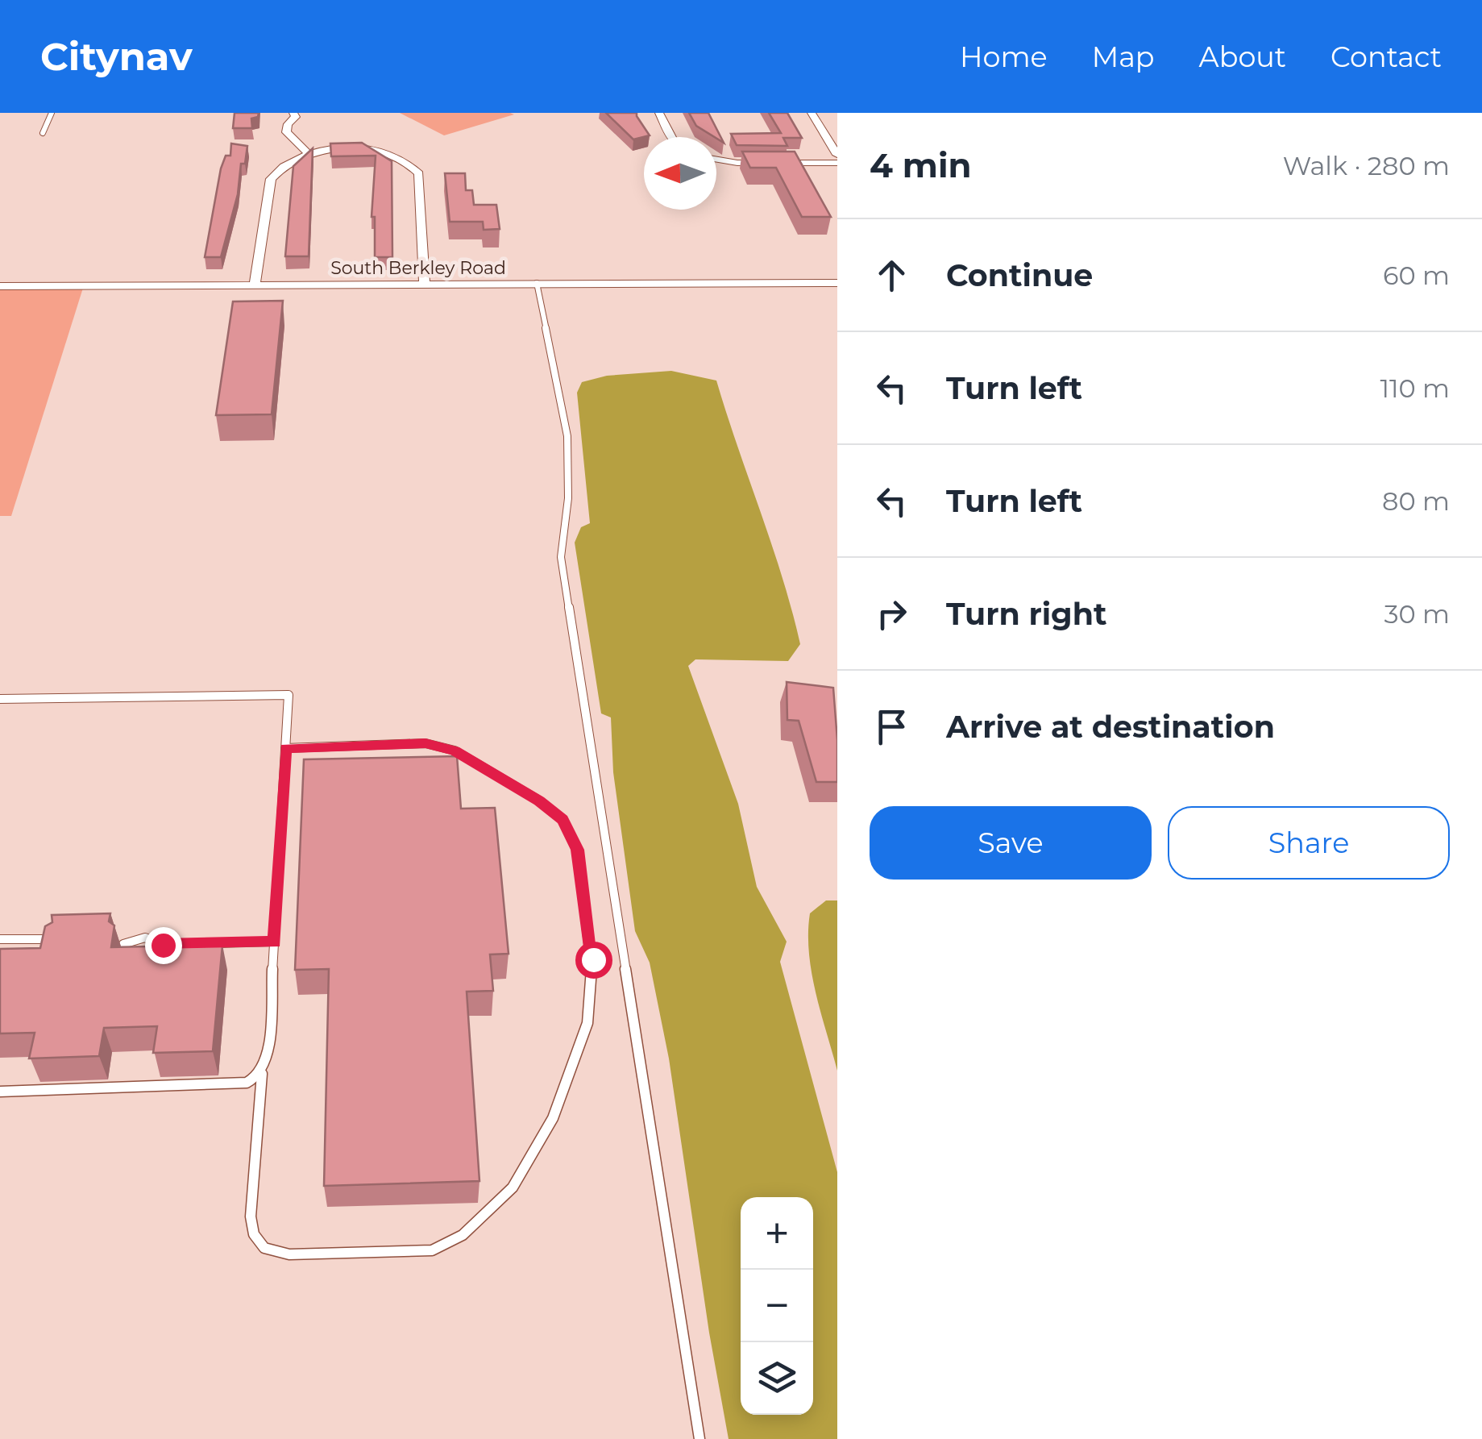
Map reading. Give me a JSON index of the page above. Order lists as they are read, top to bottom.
{
  "streets": {
    "street": ["South Berkley Road"]
  },
  "north": "left",
  "page": {
    "header": "Citynav",
    "nav": [
      "Home",
      "Map",
      "About",
      "Contact"
    ],
    "heading": ["4 min", "Walk · 280 m"],
    "list": [
      ["Continue", "60 m"],
      ["Turn left", "110 m"],
      ["Turn left", "80 m"],
      ["Turn right", "30 m"],
      "Arrive at destination"
    ],
    "buttons": ["Save", "Share"],
    "map_buttons": ["+", "−"]
  }
}
